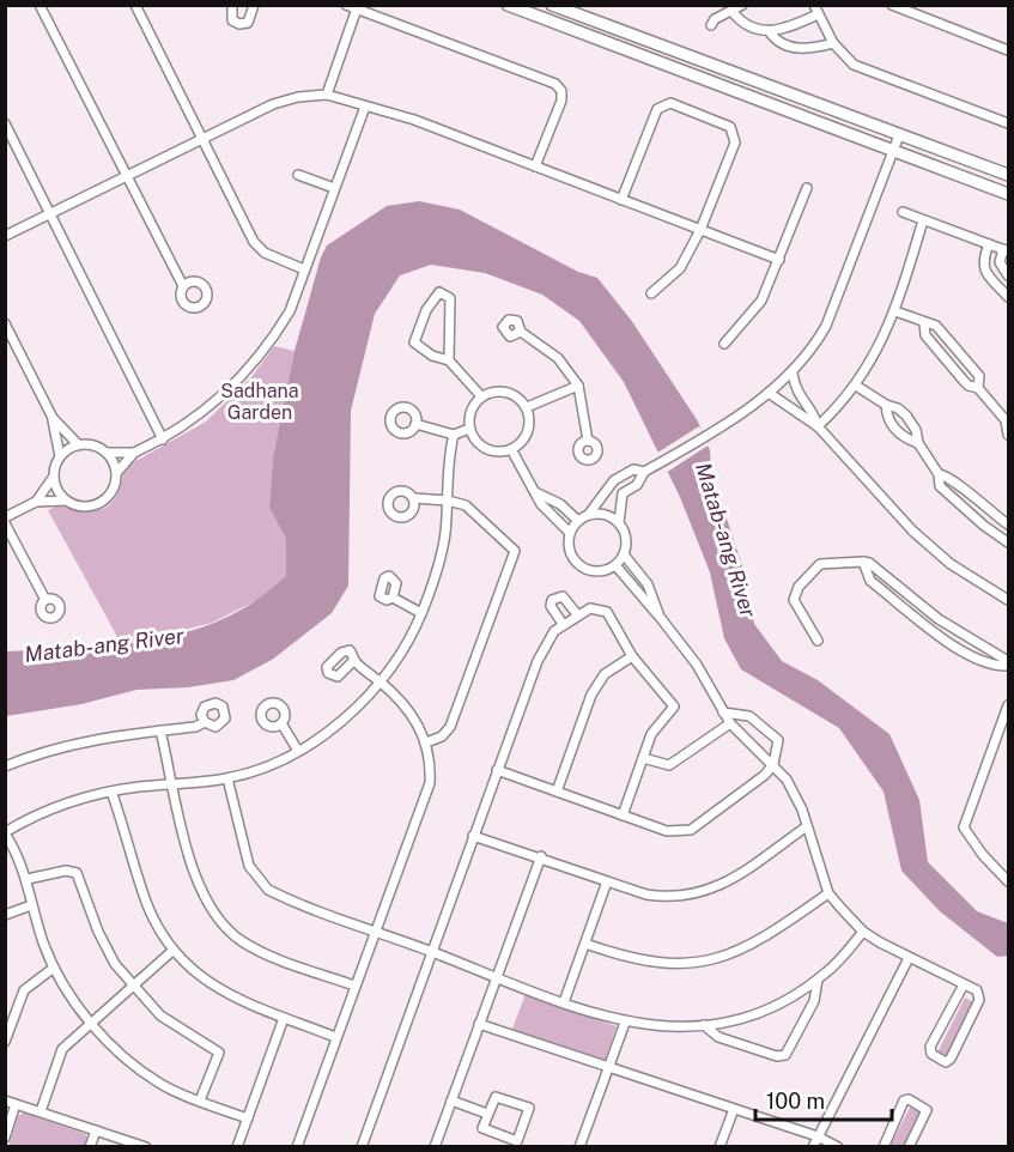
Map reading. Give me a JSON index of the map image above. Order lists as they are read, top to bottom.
{
  "water": ["Matab-ang River"],
  "parks": ["Sadhana Garden"],
  "scale_bar": "100 m"
}
